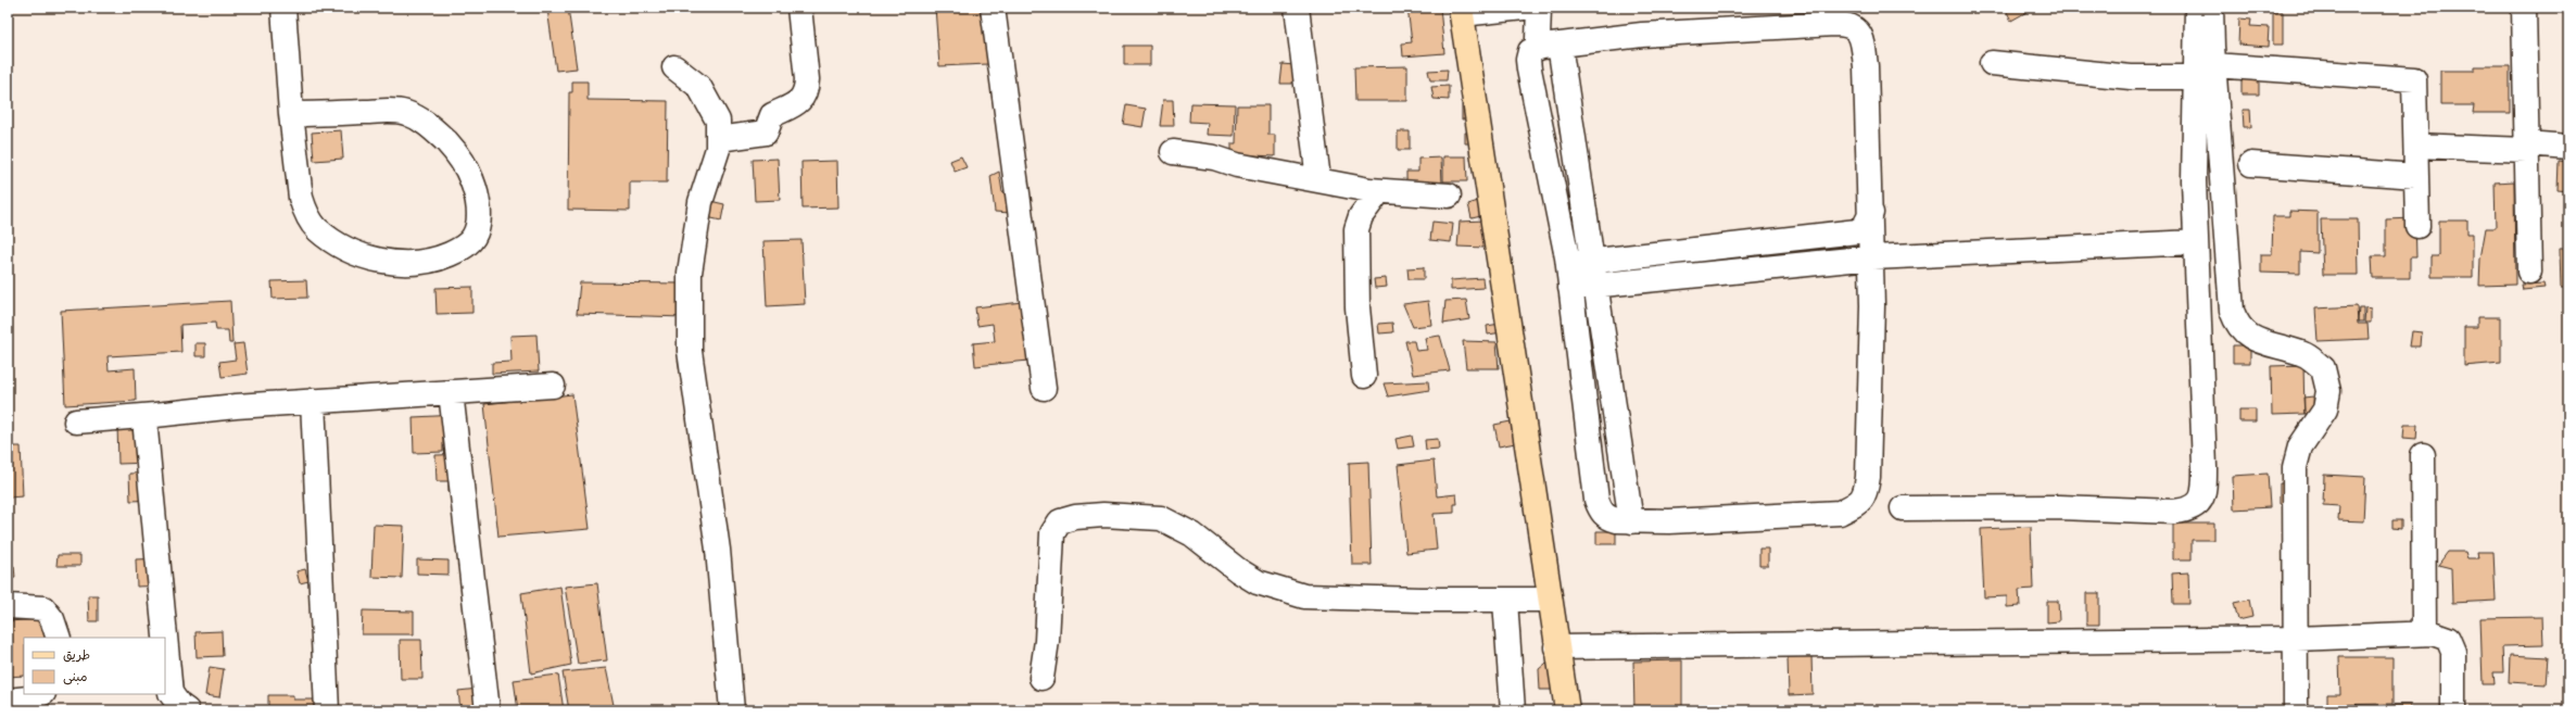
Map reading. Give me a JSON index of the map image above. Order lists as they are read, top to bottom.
{
  "legend": ["طريق", "مبنى"]
}
